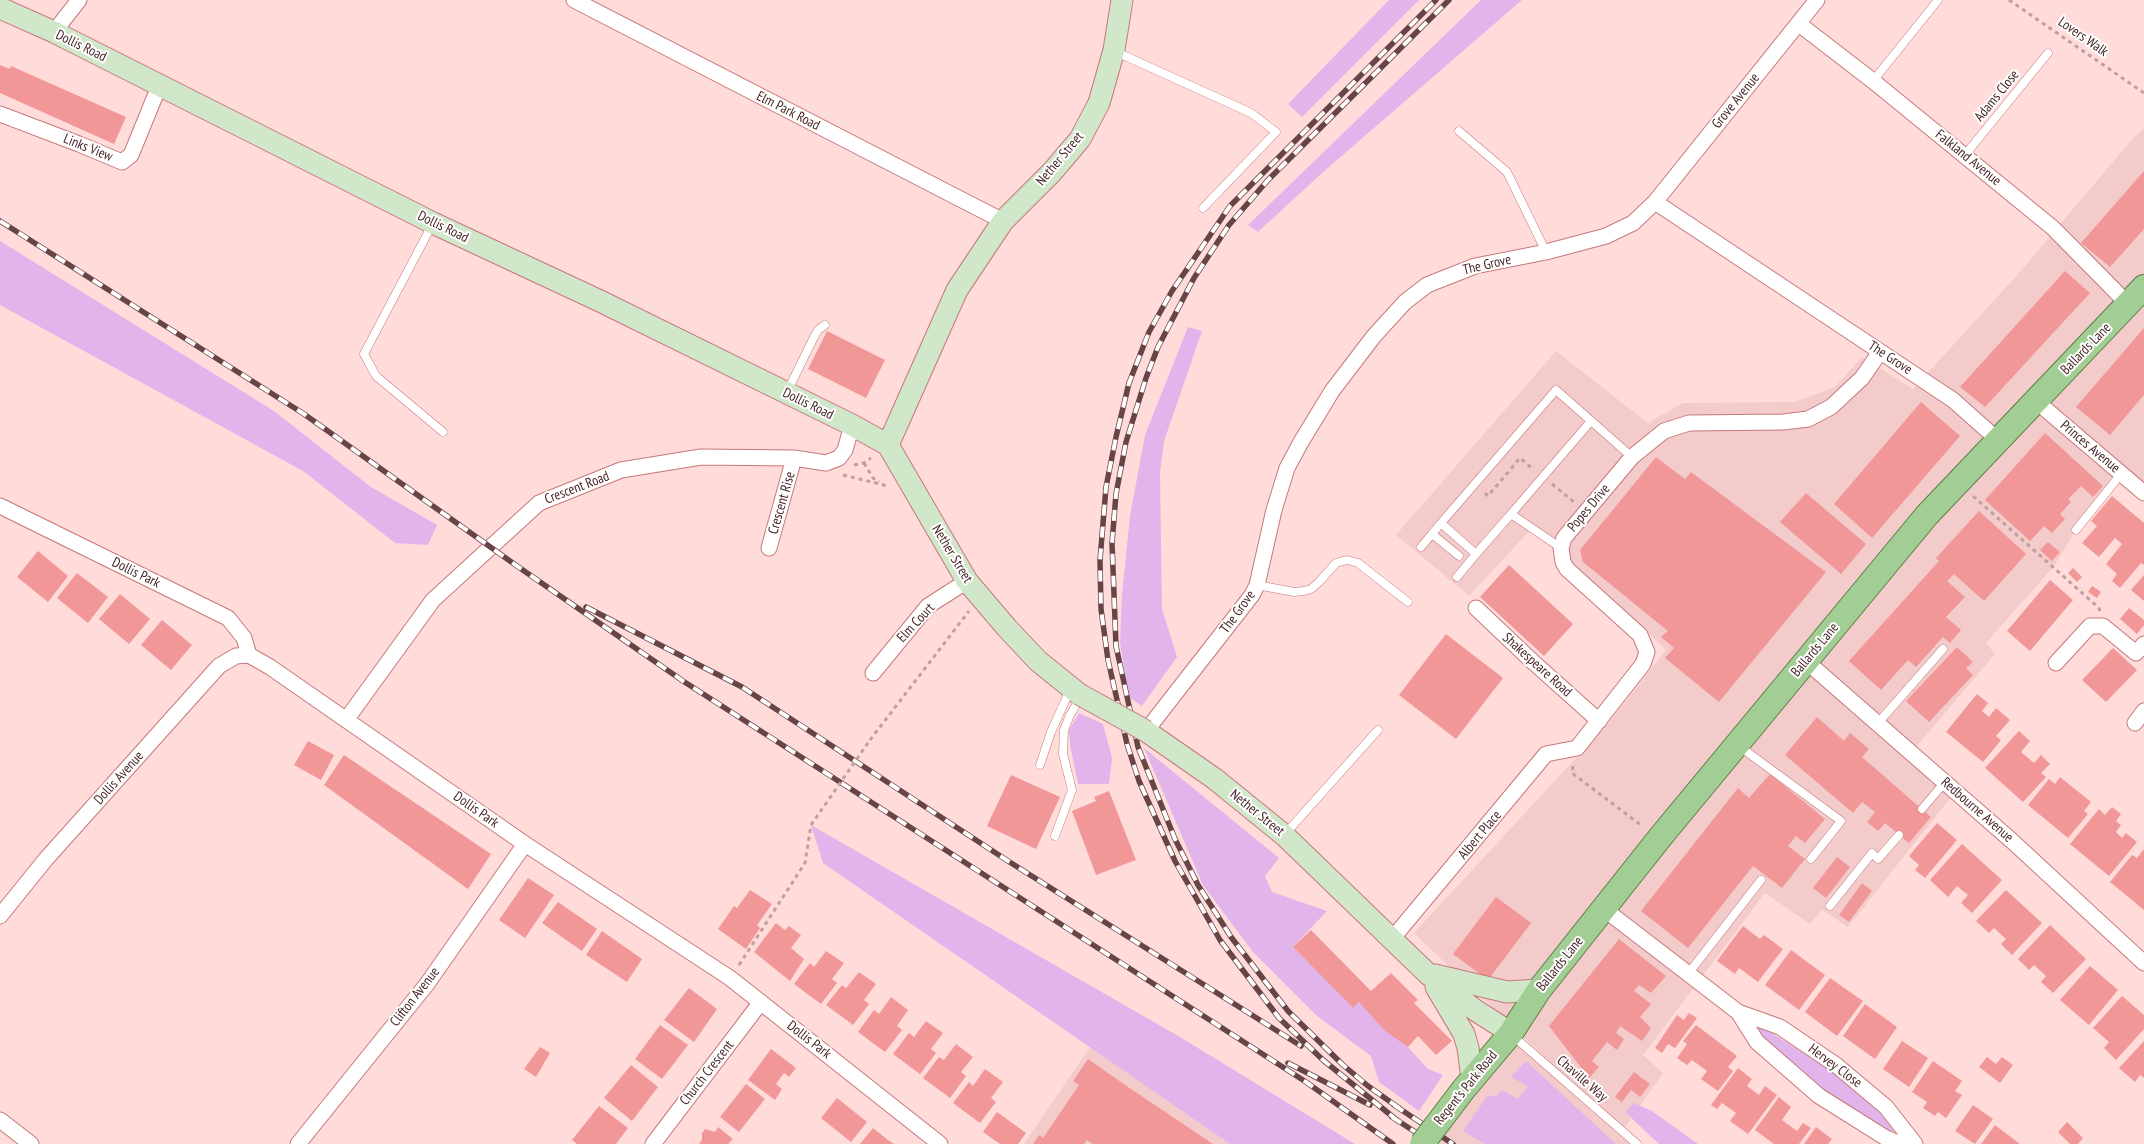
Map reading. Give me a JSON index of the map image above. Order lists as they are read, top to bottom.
{
  "streets": {
    "main road": [
      "Dollis Road",
      "Nether Street",
      "Ballards Lane",
      "Regent's Park Road"
    ],
    "street": [
      "Grove Avenue",
      "Elm Park Road",
      "Links View",
      "Falkland Avenue",
      "The Grove",
      "Princes Avenue",
      "Crescent Road",
      "Crescent Rise",
      "Popes Drive",
      "Dollis Park",
      "Elm Court",
      "Shakespeare Road",
      "Dollis Avenue",
      "Redbourne Avenue",
      "Albert Place",
      "Clifton Avenue",
      "Hervey Close",
      "Church Crescent"
    ],
    "lane": ["Adams Close", "Chaville Way"],
    "path": ["Lovers Walk"]
  },
  "crossings": [
    ["Dollis Road", "Links View"],
    ["Dollis Road", "Nether Street"],
    ["Adams Close", "Falkland Avenue"],
    ["Grove Avenue", "Falkland Avenue"],
    ["Grove Avenue", "The Grove"],
    ["Elm Park Road", "Nether Street"],
    ["Falkland Avenue", "Ballards Lane"],
    ["Nether Street", "The Grove"],
    ["Nether Street", "Ballards Lane"],
    ["Nether Street", "Elm Court"],
    ["Nether Street", "Albert Place"],
    ["Nether Street", "Chaville Way"],
    ["Nether Street", "Regent's Park Road"],
    ["The Grove", "Ballards Lane"],
    ["The Grove", "Popes Drive"],
    ["Ballards Lane", "Princes Avenue"],
    ["Ballards Lane", "Redbourne Avenue"],
    ["Ballards Lane", "Hervey Close"],
    ["Ballards Lane", "Chaville Way"],
    ["Ballards Lane", "Regent's Park Road"],
    ["Crescent Road", "Crescent Rise"],
    ["Crescent Road", "Dollis Park"],
    ["Popes Drive", "Shakespeare Road"],
    ["Popes Drive", "Albert Place"],
    ["Dollis Park", "Dollis Avenue"],
    ["Dollis Park", "Clifton Avenue"],
    ["Dollis Park", "Church Crescent"],
    ["Chaville Way", "Regent's Park Road"]
  ]
}
